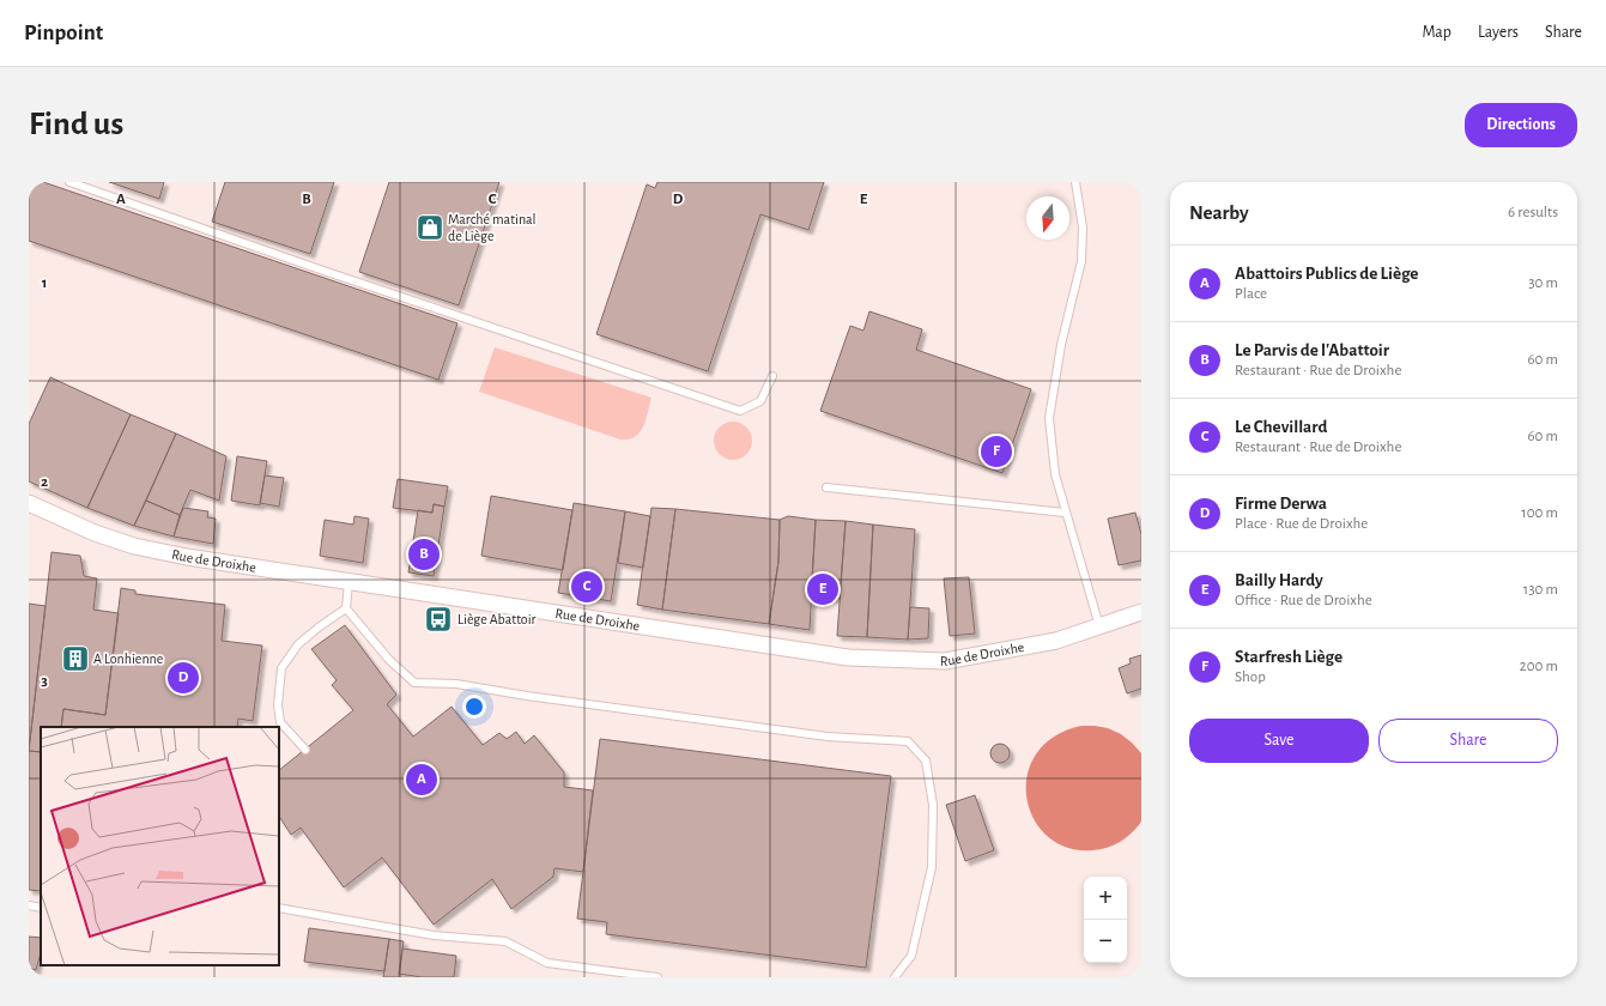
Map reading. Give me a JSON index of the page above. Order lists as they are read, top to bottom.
{
  "streets": {
    "street": ["Rue de Droixhe"]
  },
  "places": {
    "shop": ["Marché matinal de Liège"],
    "bus stop": ["Liège Abattoir"],
    "building": ["A Lonhienne"]
  },
  "north": "bottom",
  "page": {
    "header": "Pinpoint",
    "nav": ["Map", "Layers", "Share"],
    "buttons": [
      "Directions",
      ["Save", "Share"]
    ],
    "title": "Find us",
    "heading": ["Nearby", "6 results"],
    "list": [
      {
        "mark": "A",
        "name": "Abattoirs Publics de Liège",
        "note": "Place",
        "value": "30 m"
      },
      {
        "mark": "B",
        "name": "Le Parvis de l'Abattoir",
        "note": "Restaurant · Rue de Droixhe",
        "value": "60 m"
      },
      {
        "mark": "C",
        "name": "Le Chevillard",
        "note": "Restaurant · Rue de Droixhe",
        "value": "60 m"
      },
      {
        "mark": "D",
        "name": "Firme Derwa",
        "note": "Place · Rue de Droixhe",
        "value": "100 m"
      },
      {
        "mark": "E",
        "name": "Bailly Hardy",
        "note": "Office · Rue de Droixhe",
        "value": "130 m"
      },
      {
        "mark": "F",
        "name": "Starfresh Liège",
        "note": "Shop",
        "value": "200 m"
      }
    ],
    "pins": [
      "F",
      "B",
      "C",
      "E",
      "D",
      "A"
    ],
    "map_buttons": ["+", "−"]
  },
  "grid": {
    "columns": [
      "A",
      "B",
      "C",
      "D",
      "E"
    ],
    "rows": ["1", "2", "3"]
  }
}
